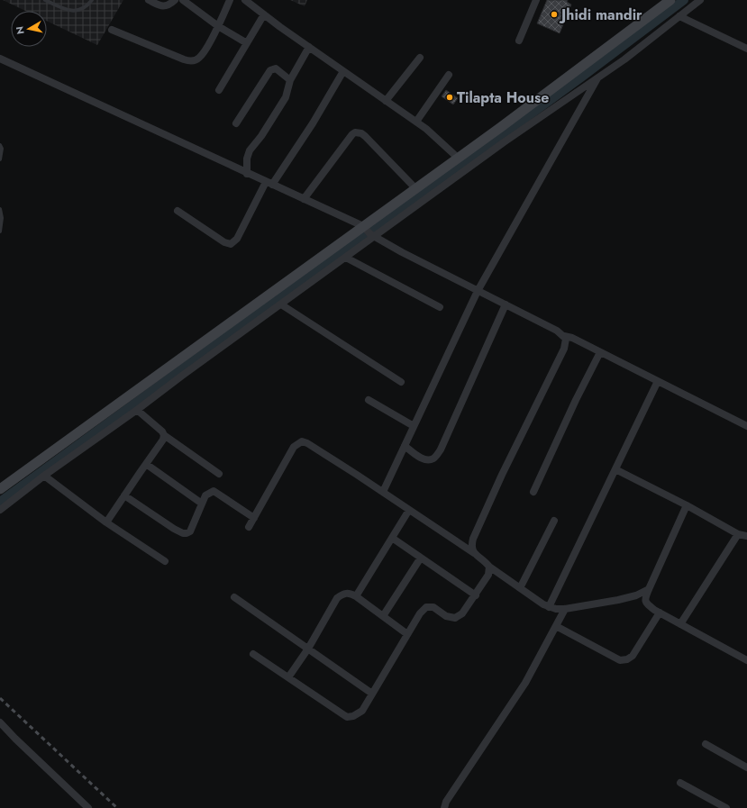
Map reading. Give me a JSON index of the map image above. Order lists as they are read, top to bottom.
{
  "places": ["Jhidi mandir", "Tilapta House"],
  "north": "left"
}
